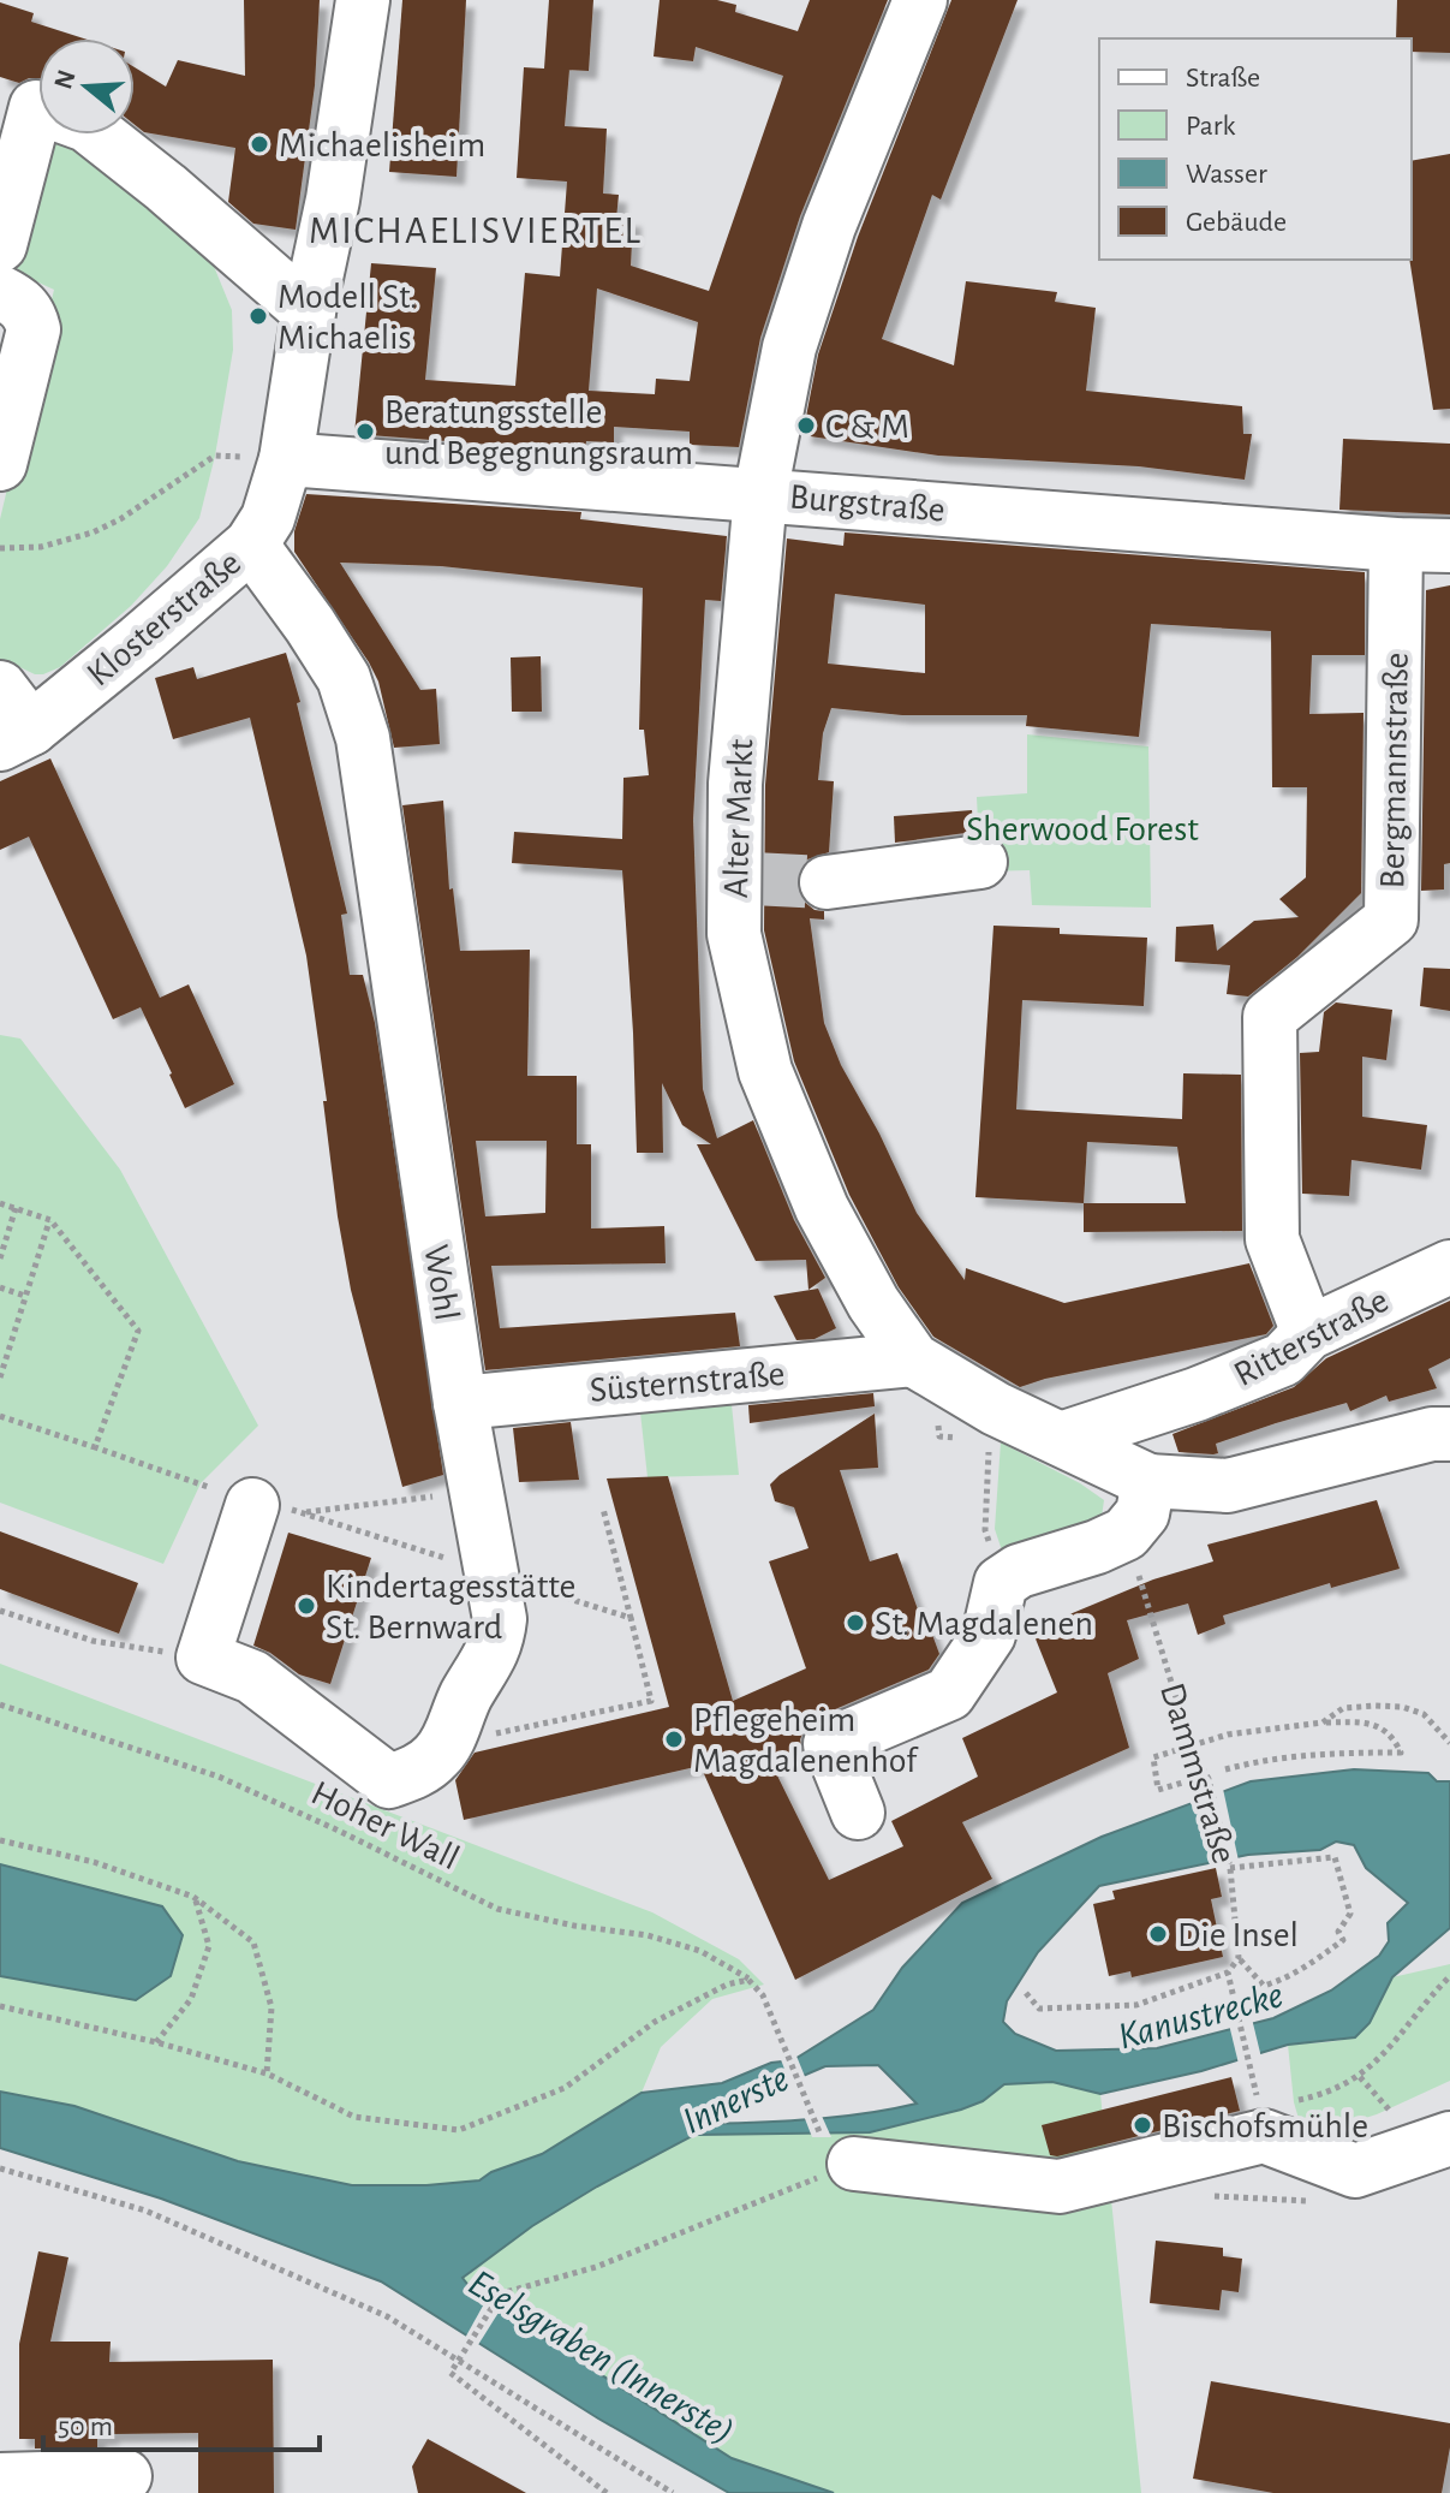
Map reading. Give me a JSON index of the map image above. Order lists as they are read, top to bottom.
{
  "streets": {
    "street": [
      "Burgstraße",
      "Klosterstraße",
      "Bergmannstraße",
      "Alter Markt",
      "Wohl",
      "Ritterstraße",
      "Süsternstraße"
    ],
    "path": ["Dammstraße", "Hoher Wall"]
  },
  "crossings": [
    ["Burgstraße", "Klosterstraße"],
    ["Burgstraße", "Bergmannstraße"],
    ["Burgstraße", "Alter Markt"],
    ["Klosterstraße", "Wohl"],
    ["Bergmannstraße", "Ritterstraße"],
    ["Alter Markt", "Ritterstraße"],
    ["Alter Markt", "Süsternstraße"],
    ["Wohl", "Süsternstraße"]
  ],
  "districts": ["MICHAELISVIERTEL"],
  "water": ["Kanustrecke", "Innerste", "Eselsgraben (Innerste)"],
  "parks": ["Sherwood Forest"],
  "places": [
    "Michaelisheim",
    "Modell St. Michaelis",
    "C & M",
    "Beratungsstelle und Begegnungsraum",
    "Kindertagesstätte St. Bernward",
    "St. Magdalenen",
    "Pflegeheim Magdalenenhof",
    "Die Insel",
    "Bischofsmühle"
  ],
  "legend": [
    "Straße",
    "Park",
    "Wasser",
    "Gebäude"
  ],
  "scale_bar": "50 m",
  "north": "left"
}
